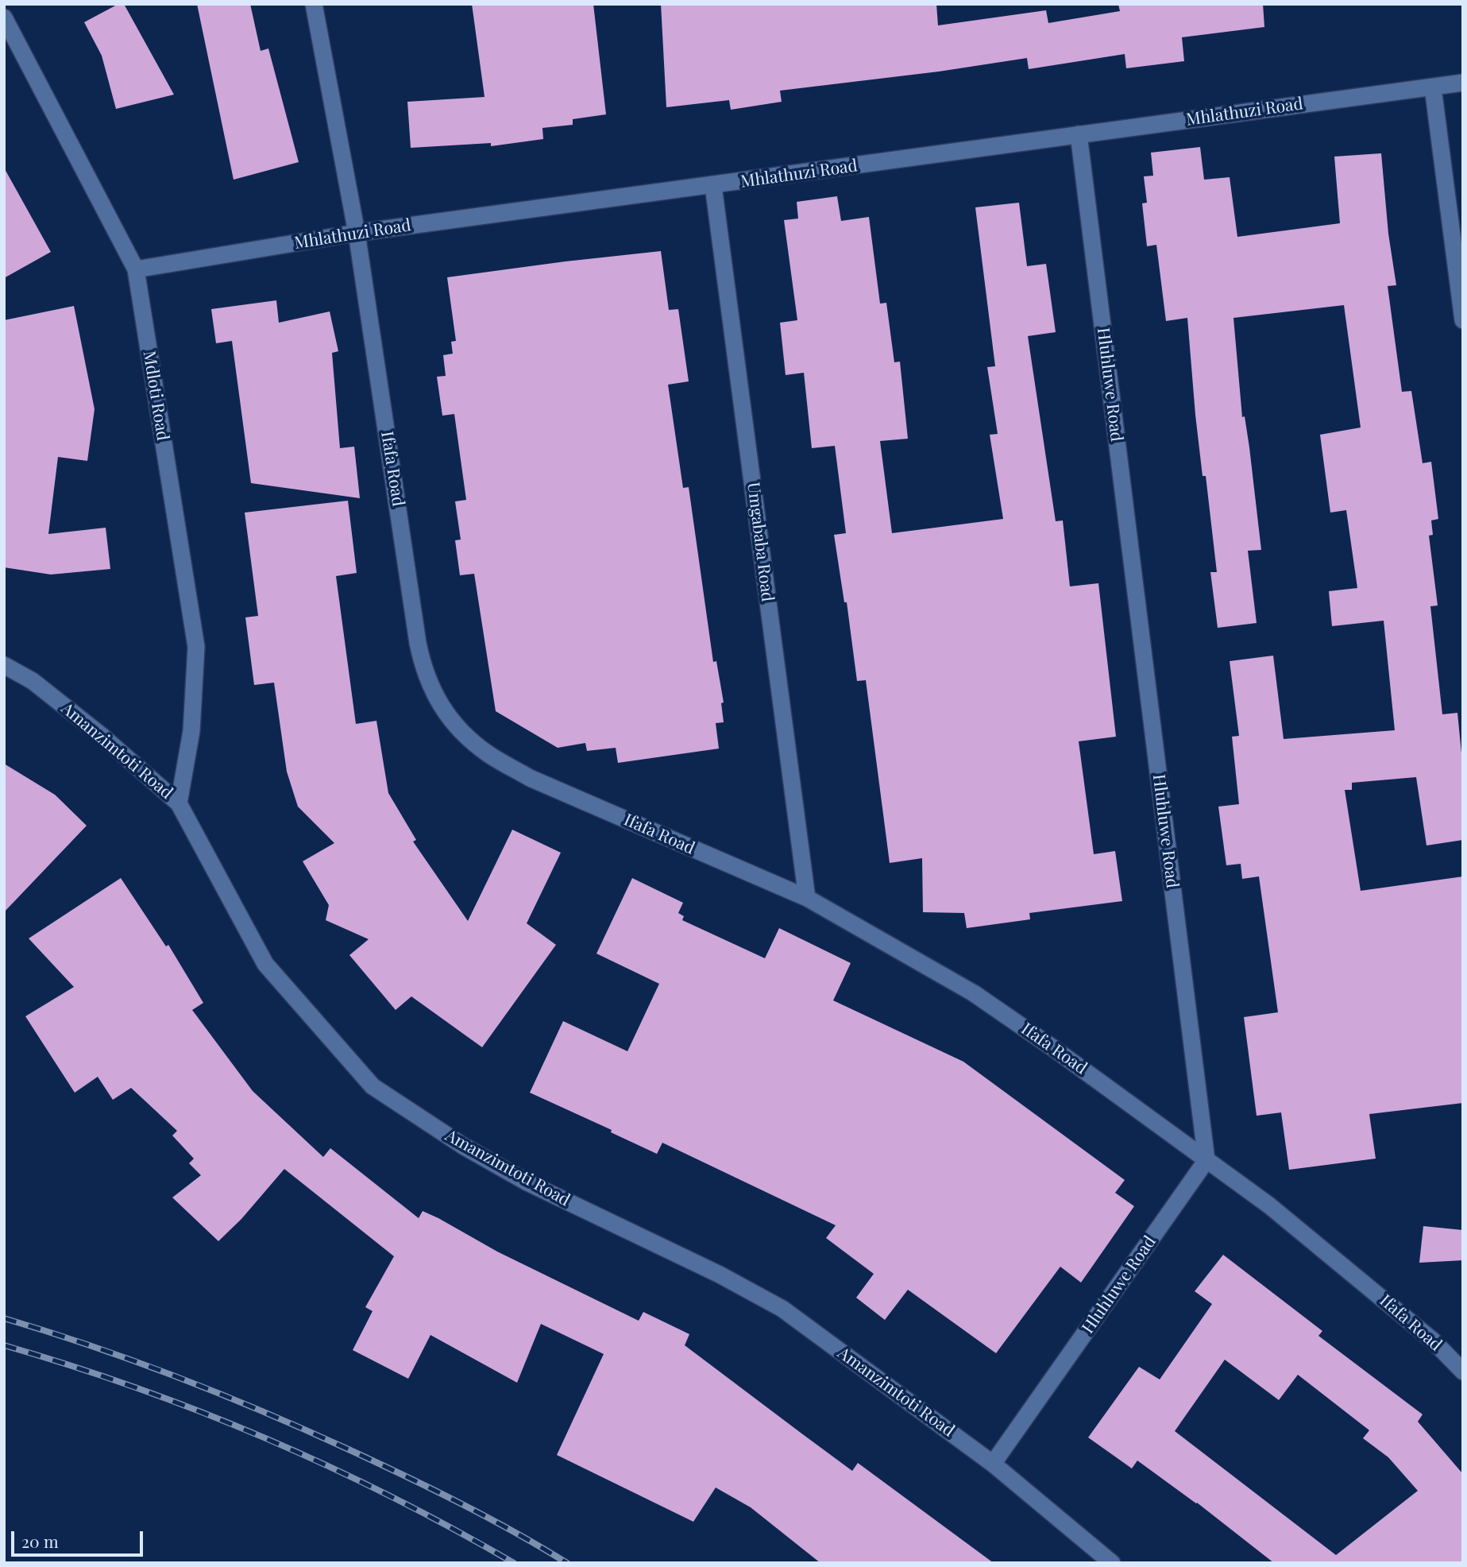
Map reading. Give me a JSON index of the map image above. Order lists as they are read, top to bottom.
{
  "streets": {
    "street": [
      "Mhlathuzi Road",
      "Hluhluwe Road",
      "Mdloti Road",
      "Ifafa Road",
      "Umgababa Road",
      "Amanzimtoti Road"
    ]
  },
  "crossings": [
    ["Mhlathuzi Road", "Hluhluwe Road"],
    ["Mhlathuzi Road", "Mdloti Road"],
    ["Mhlathuzi Road", "Ifafa Road"],
    ["Mhlathuzi Road", "Umgababa Road"],
    ["Hluhluwe Road", "Ifafa Road"],
    ["Hluhluwe Road", "Amanzimtoti Road"],
    ["Mdloti Road", "Amanzimtoti Road"],
    ["Ifafa Road", "Umgababa Road"]
  ],
  "scale_bar": "20 m"
}
